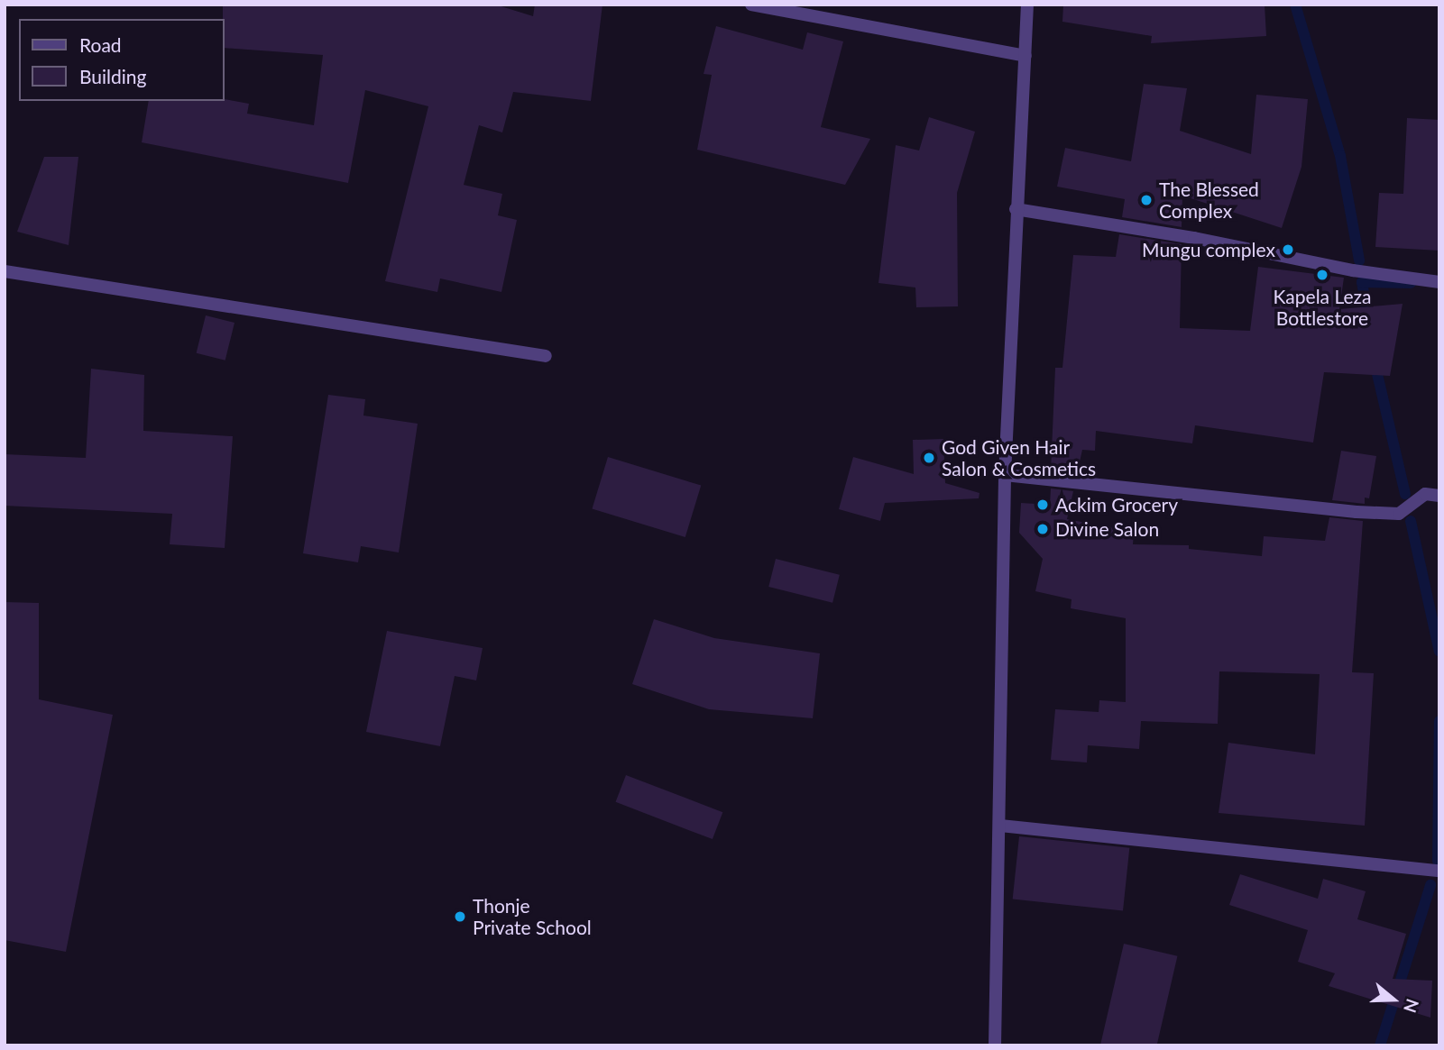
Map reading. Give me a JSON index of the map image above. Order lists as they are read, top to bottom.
{
  "places": [
    "The Blessed Complex",
    "Mungu complex",
    "Kapela Leza Bottlestore",
    "God Given Hair Salon & Cosmetics",
    "Ackim Grocery",
    "Divine Salon",
    "Thonje Private School"
  ],
  "legend": ["Road", "Building"],
  "north": "right"
}
